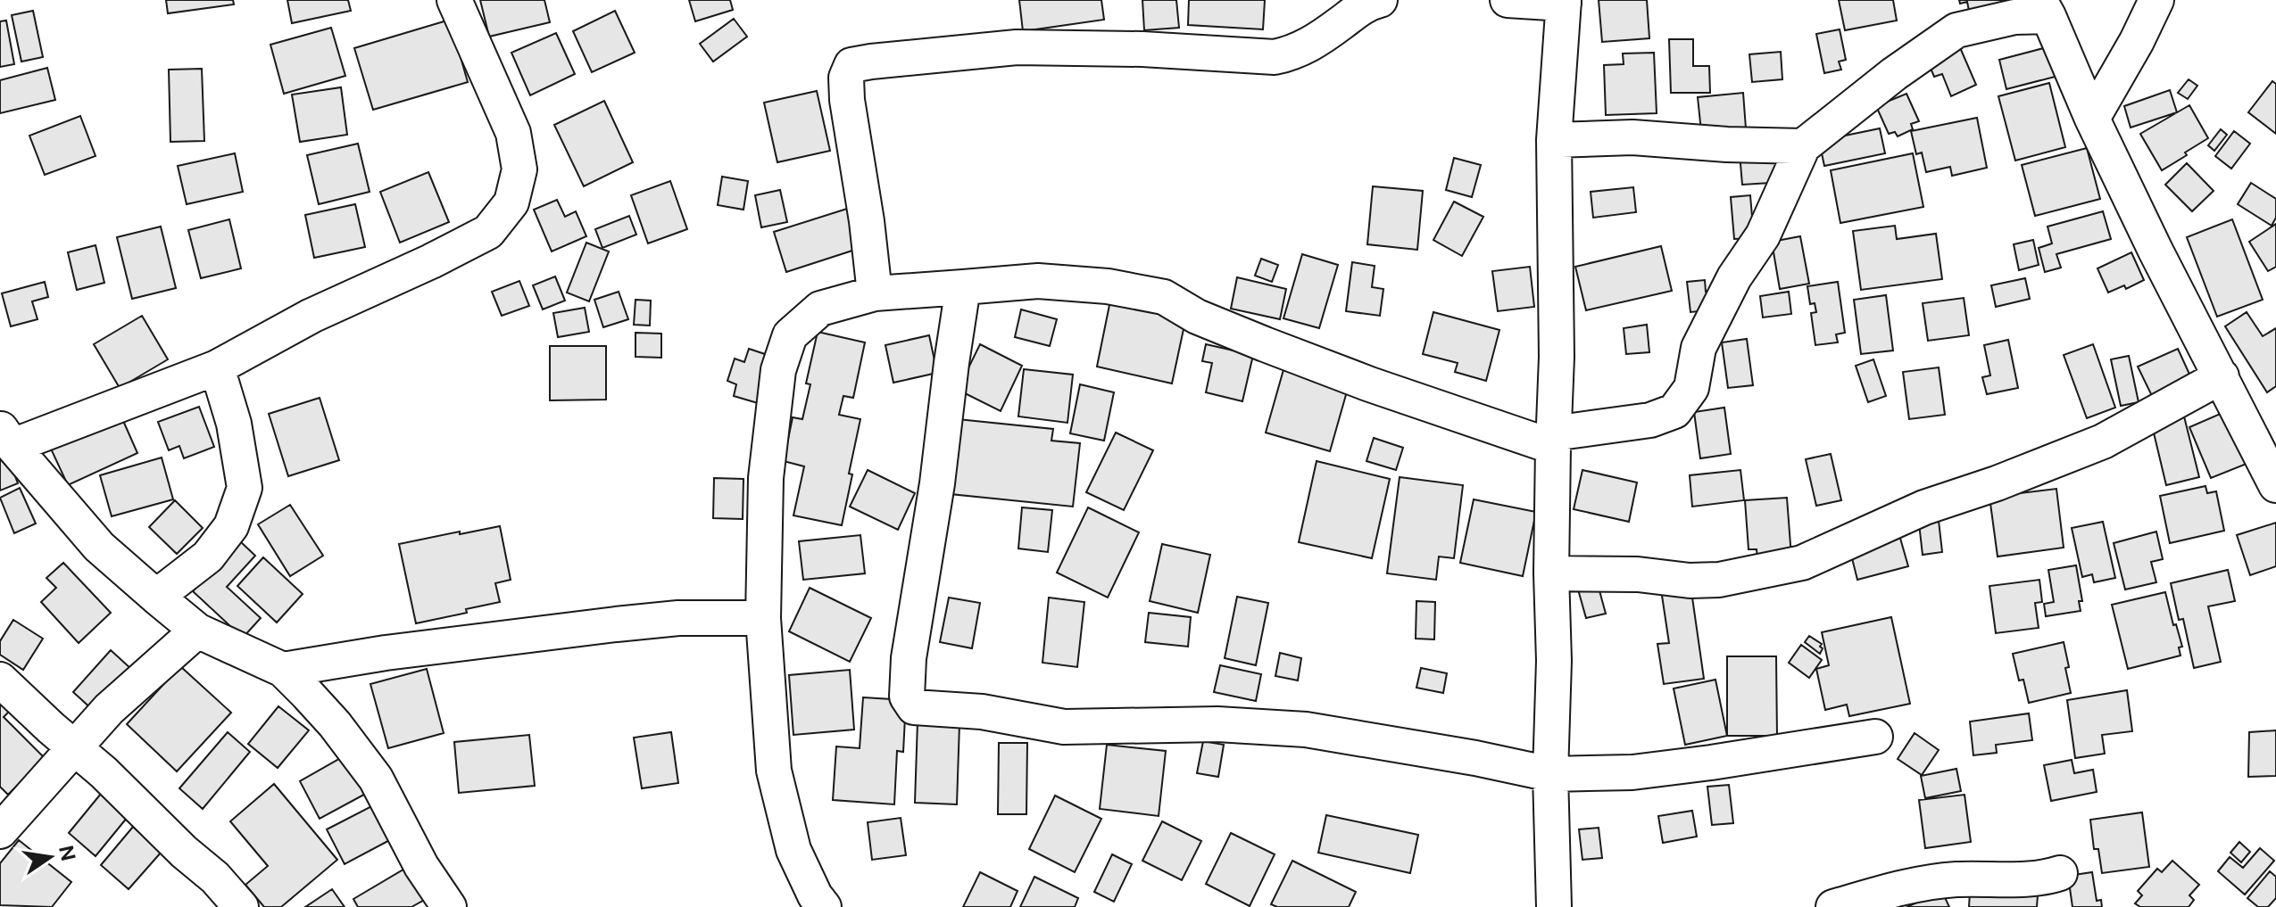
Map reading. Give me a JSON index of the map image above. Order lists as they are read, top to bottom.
{
  "north": "right"
}
